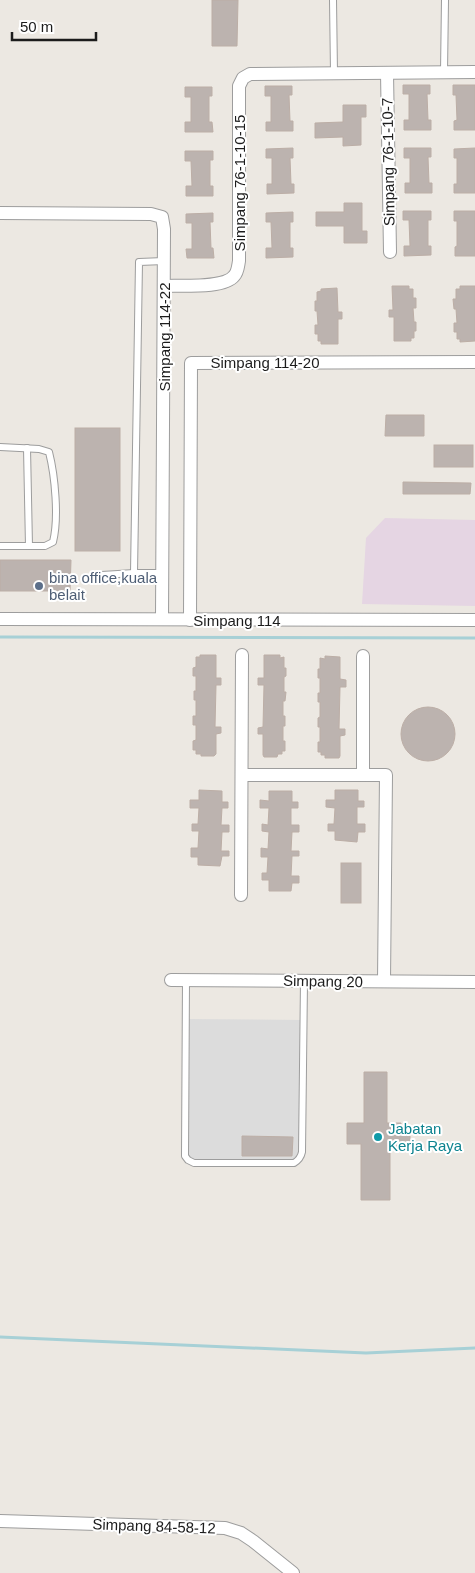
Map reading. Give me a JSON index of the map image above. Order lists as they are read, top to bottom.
{
  "streets": {
    "street": [
      "Simpang 76-1-10-7",
      "Simpang 76-1-10-15",
      "Simpang 114-22",
      "Simpang 114-20",
      "Simpang 114",
      "Simpang 20",
      "Simpang 84-58-12"
    ]
  },
  "crossings": [
    ["Simpang 76-1-10-15", "Simpang 114-22"],
    ["Simpang 114-22", "Simpang 114"],
    ["Simpang 114-20", "Simpang 114"]
  ],
  "places": ["bina office,kuala belait", "Jabatan Kerja Raya"],
  "scale_bar": "50 m"
}
